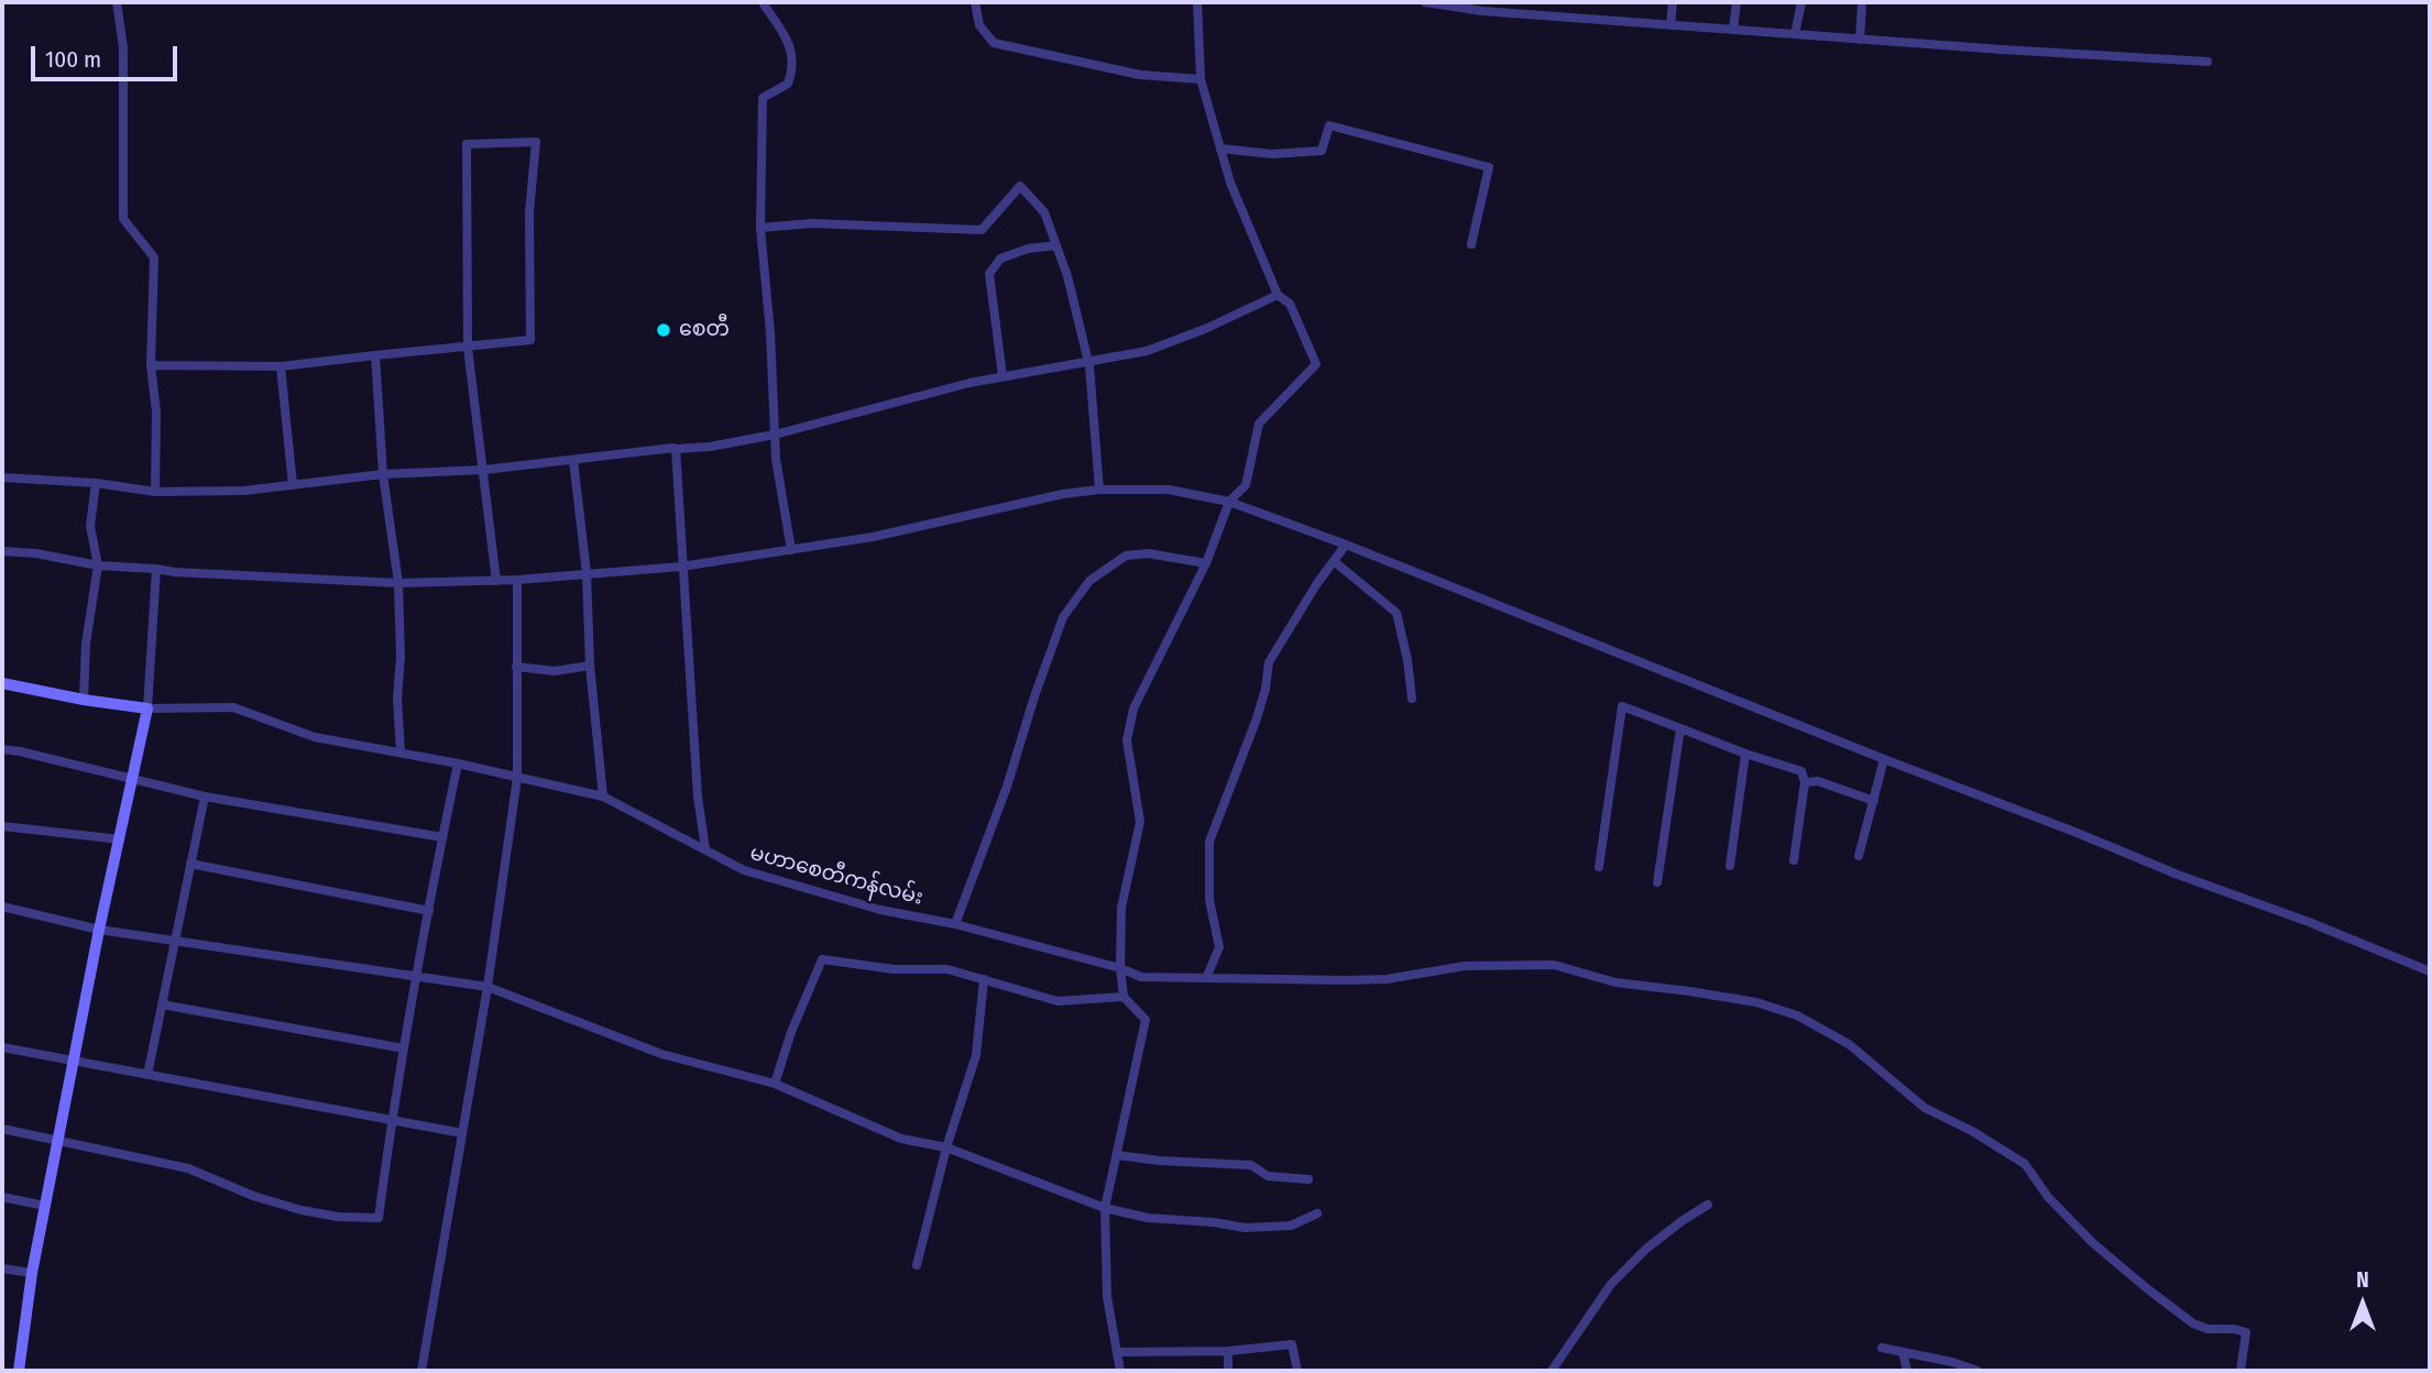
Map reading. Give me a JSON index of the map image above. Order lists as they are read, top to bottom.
{
  "streets": {
    "street": ["မဟာစေတီကန်လမ်း"]
  },
  "places": ["စေတီ"],
  "scale_bar": "100 m",
  "north": "top"
}
